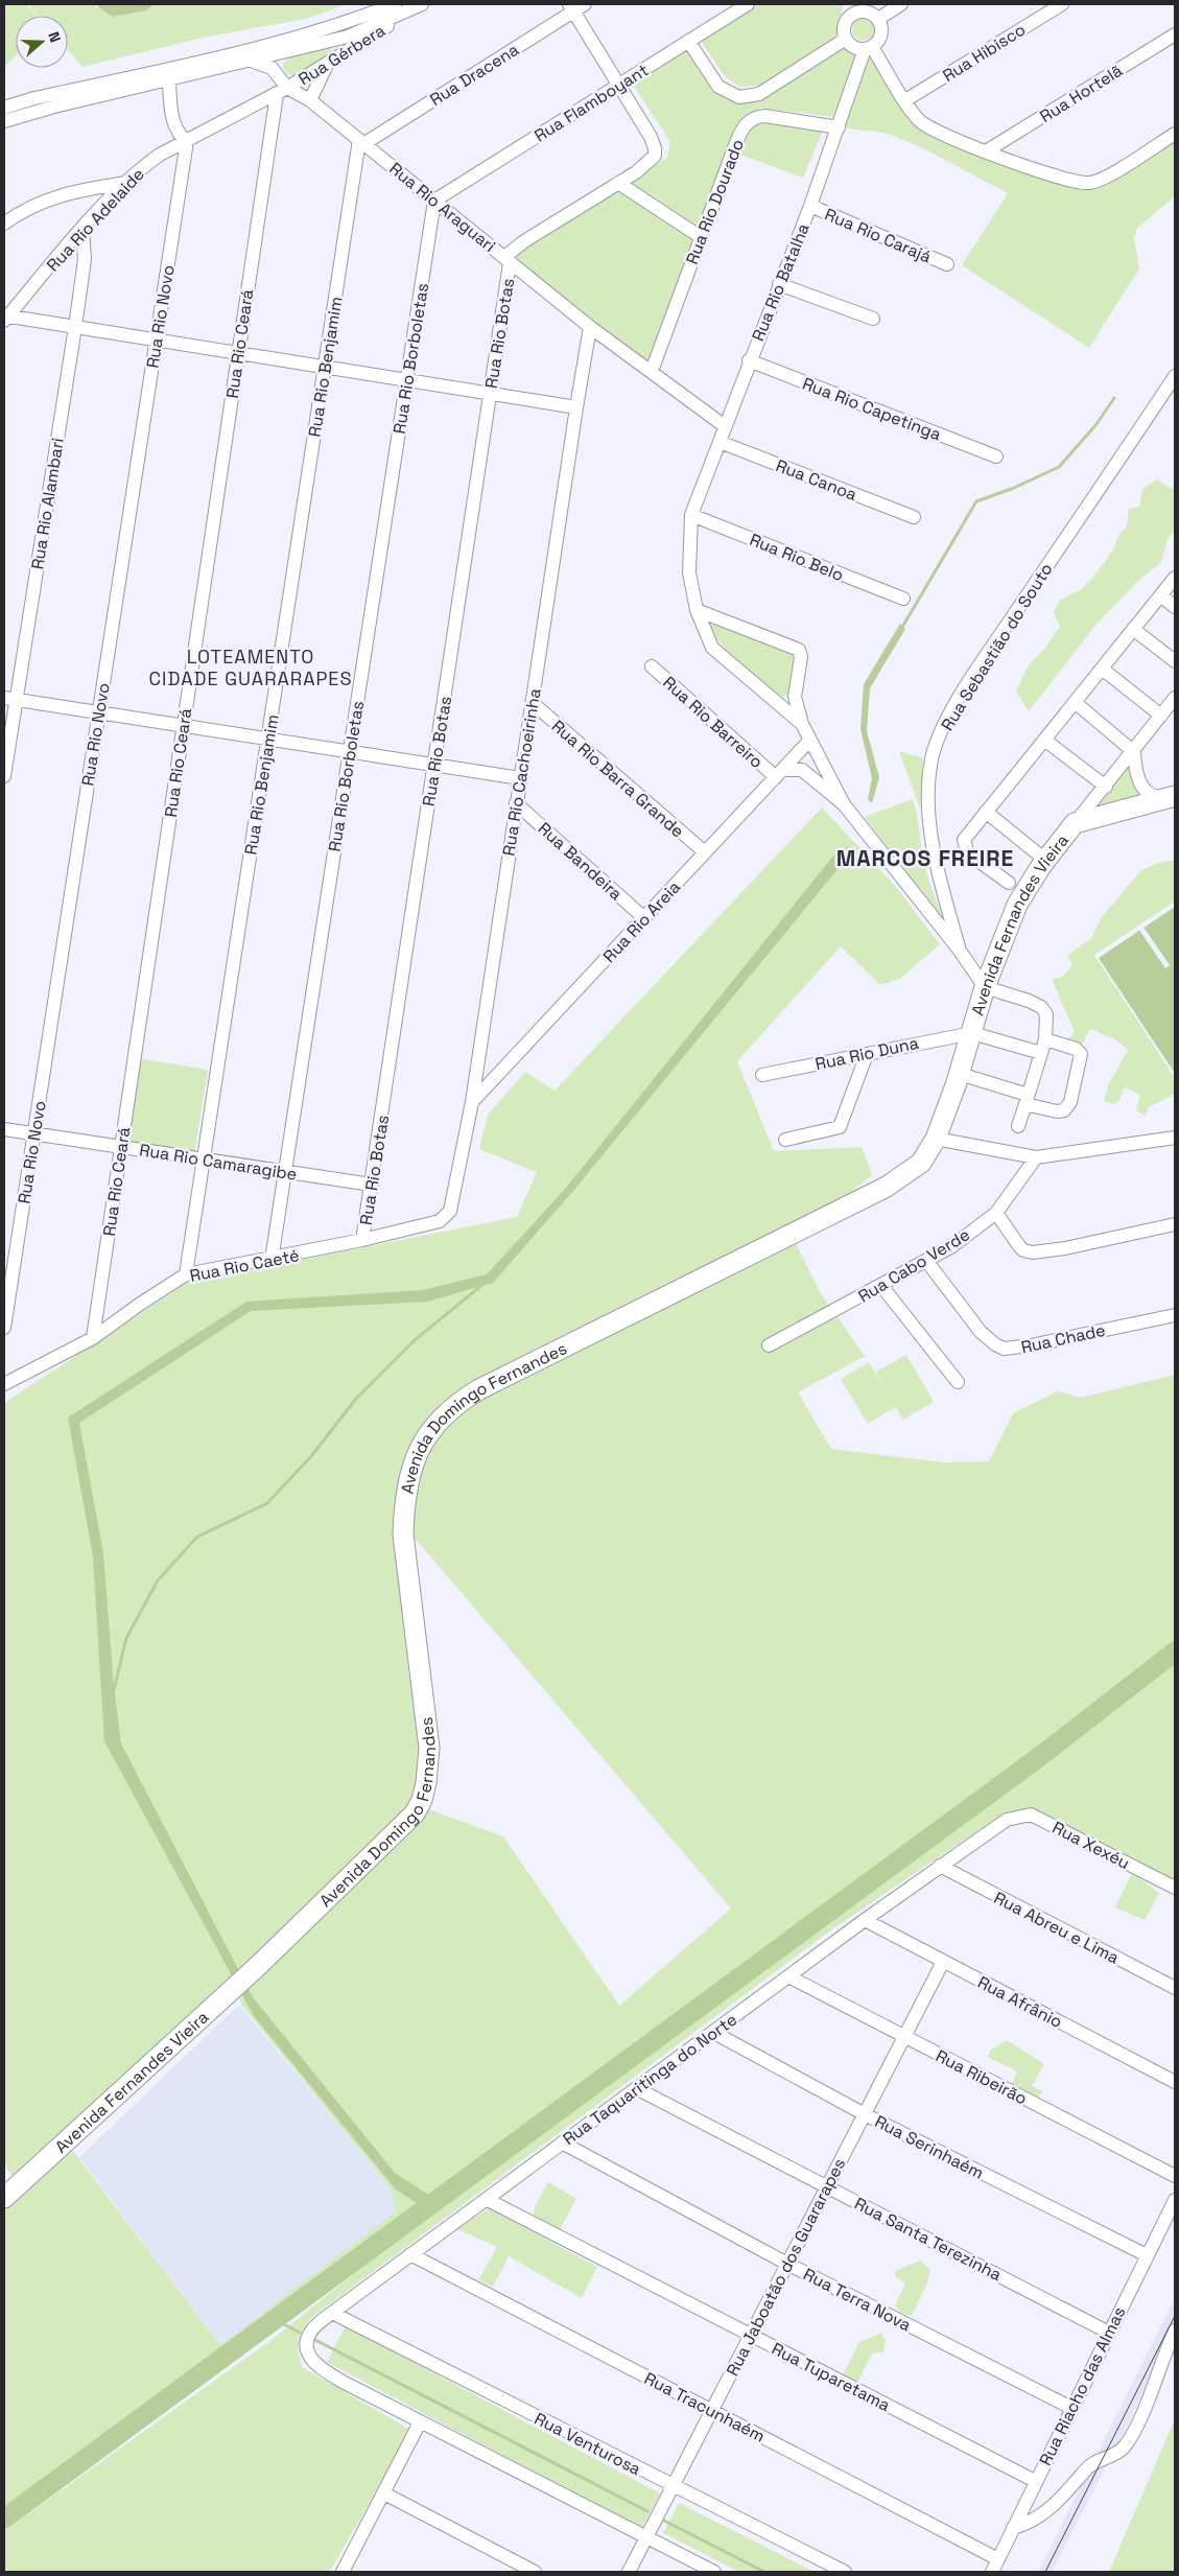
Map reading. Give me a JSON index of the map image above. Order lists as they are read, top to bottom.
{
  "streets": {
    "main road": ["Avenida Fernandes Vieira", "Avenida Domingo Fernandes"],
    "street": [
      "Rua Hibisco",
      "Rua Gérbera",
      "Rua Dracena",
      "Rua Hortelã",
      "Rua Flamboyant",
      "Rua Rio Dourado",
      "Rua Rio Araguari",
      "Rua Rio Adelaide",
      "Rua Rio Carajá",
      "Rua Rio Batalha",
      "Rua Rio Novo",
      "Rua Rio Botas",
      "Rua Rio Ceará",
      "Rua Rio Borboletas",
      "Rua Rio Benjamim",
      "Rua Rio Capetinga",
      "Rua Canoa",
      "Rua Rio Alambari",
      "Rua Rio Belo",
      "Rua Sebastião do Souto",
      "Rua Rio Barreiro",
      "Rua Rio Cachoeirinha",
      "Rua Rio Barra Grande",
      "Rua Bandeira",
      "Rua Rio Areia",
      "Rua Rio Duna",
      "Rua Rio Camaragibe",
      "Rua Rio Caeté",
      "Rua Cabo Verde",
      "Rua Chade",
      "Rua Xexéu",
      "Rua Abreu e Lima",
      "Rua Afrânio",
      "Rua Ribeirão",
      "Rua Taquaritinga do Norte",
      "Rua Serinhaém",
      "Rua Santa Terezinha",
      "Rua Jaboatão dos Guararapes",
      "Rua Terra Nova",
      "Rua Tuparetama",
      "Rua Riacho das Almas",
      "Rua Tracunhaém",
      "Rua Venturosa"
    ]
  },
  "crossings": [
    ["Rua Gérbera", "Rua Rio Adelaide"],
    ["Rua Gérbera", "Rua Rio Ceará"],
    ["Rua Dracena", "Rua Rio Araguari"],
    ["Rua Dracena", "Rua Rio Benjamim"],
    ["Rua Flamboyant", "Rua Rio Araguari"],
    ["Rua Flamboyant", "Rua Rio Borboletas"],
    ["Rua Rio Dourado", "Rua Rio Araguari"],
    ["Rua Rio Dourado", "Rua Rio Batalha"],
    ["Rua Rio Araguari", "Rua Rio Batalha"],
    ["Rua Rio Araguari", "Rua Rio Botas"],
    ["Rua Rio Araguari", "Rua Rio Borboletas"],
    ["Rua Rio Araguari", "Rua Rio Benjamim"],
    ["Rua Rio Araguari", "Rua Rio Cachoeirinha"],
    ["Rua Rio Adelaide", "Rua Rio Novo"],
    ["Rua Rio Adelaide", "Rua Rio Ceará"],
    ["Rua Rio Adelaide", "Rua Rio Alambari"],
    ["Rua Rio Carajá", "Rua Rio Batalha"],
    ["Rua Rio Batalha", "Rua Rio Capetinga"],
    ["Rua Rio Batalha", "Rua Canoa"],
    ["Rua Rio Batalha", "Rua Rio Belo"],
    ["Rua Rio Novo", "Rua Rio Camaragibe"],
    ["Rua Rio Botas", "Rua Rio Camaragibe"],
    ["Rua Rio Botas", "Rua Rio Caeté"],
    ["Rua Rio Ceará", "Rua Rio Camaragibe"],
    ["Rua Rio Ceará", "Rua Rio Caeté"],
    ["Rua Rio Borboletas", "Rua Rio Camaragibe"],
    ["Rua Rio Borboletas", "Rua Rio Caeté"],
    ["Rua Rio Benjamim", "Rua Rio Camaragibe"],
    ["Rua Rio Benjamim", "Rua Rio Caeté"],
    ["Rua Rio Barreiro", "Rua Rio Areia"],
    ["Rua Rio Cachoeirinha", "Rua Rio Barra Grande"],
    ["Rua Rio Cachoeirinha", "Rua Bandeira"],
    ["Rua Rio Cachoeirinha", "Rua Rio Areia"],
    ["Rua Rio Cachoeirinha", "Rua Rio Caeté"],
    ["Rua Rio Barra Grande", "Rua Rio Areia"],
    ["Rua Bandeira", "Rua Rio Areia"],
    ["Avenida Fernandes Vieira", "Rua Rio Duna"],
    ["Avenida Fernandes Vieira", "Avenida Domingo Fernandes"],
    ["Rua Rio Duna", "Avenida Domingo Fernandes"],
    ["Rua Cabo Verde", "Rua Chade"],
    ["Rua Xexéu", "Rua Taquaritinga do Norte"],
    ["Rua Abreu e Lima", "Rua Taquaritinga do Norte"],
    ["Rua Afrânio", "Rua Taquaritinga do Norte"],
    ["Rua Afrânio", "Rua Jaboatão dos Guararapes"],
    ["Rua Ribeirão", "Rua Taquaritinga do Norte"],
    ["Rua Ribeirão", "Rua Jaboatão dos Guararapes"],
    ["Rua Taquaritinga do Norte", "Rua Serinhaém"],
    ["Rua Taquaritinga do Norte", "Rua Santa Terezinha"],
    ["Rua Taquaritinga do Norte", "Rua Terra Nova"],
    ["Rua Taquaritinga do Norte", "Rua Tuparetama"],
    ["Rua Taquaritinga do Norte", "Rua Tracunhaém"],
    ["Rua Taquaritinga do Norte", "Rua Venturosa"],
    ["Rua Serinhaém", "Rua Jaboatão dos Guararapes"],
    ["Rua Serinhaém", "Rua Riacho das Almas"],
    ["Rua Santa Terezinha", "Rua Jaboatão dos Guararapes"],
    ["Rua Santa Terezinha", "Rua Riacho das Almas"],
    ["Rua Jaboatão dos Guararapes", "Rua Terra Nova"],
    ["Rua Jaboatão dos Guararapes", "Rua Tuparetama"],
    ["Rua Jaboatão dos Guararapes", "Rua Tracunhaém"],
    ["Rua Jaboatão dos Guararapes", "Rua Venturosa"],
    ["Rua Terra Nova", "Rua Riacho das Almas"],
    ["Rua Tuparetama", "Rua Riacho das Almas"],
    ["Rua Riacho das Almas", "Rua Tracunhaém"]
  ],
  "districts": ["LOTEAMENTO CIDADE GUARARAPES", "MARCOS FREIRE"],
  "north": "right"
}
